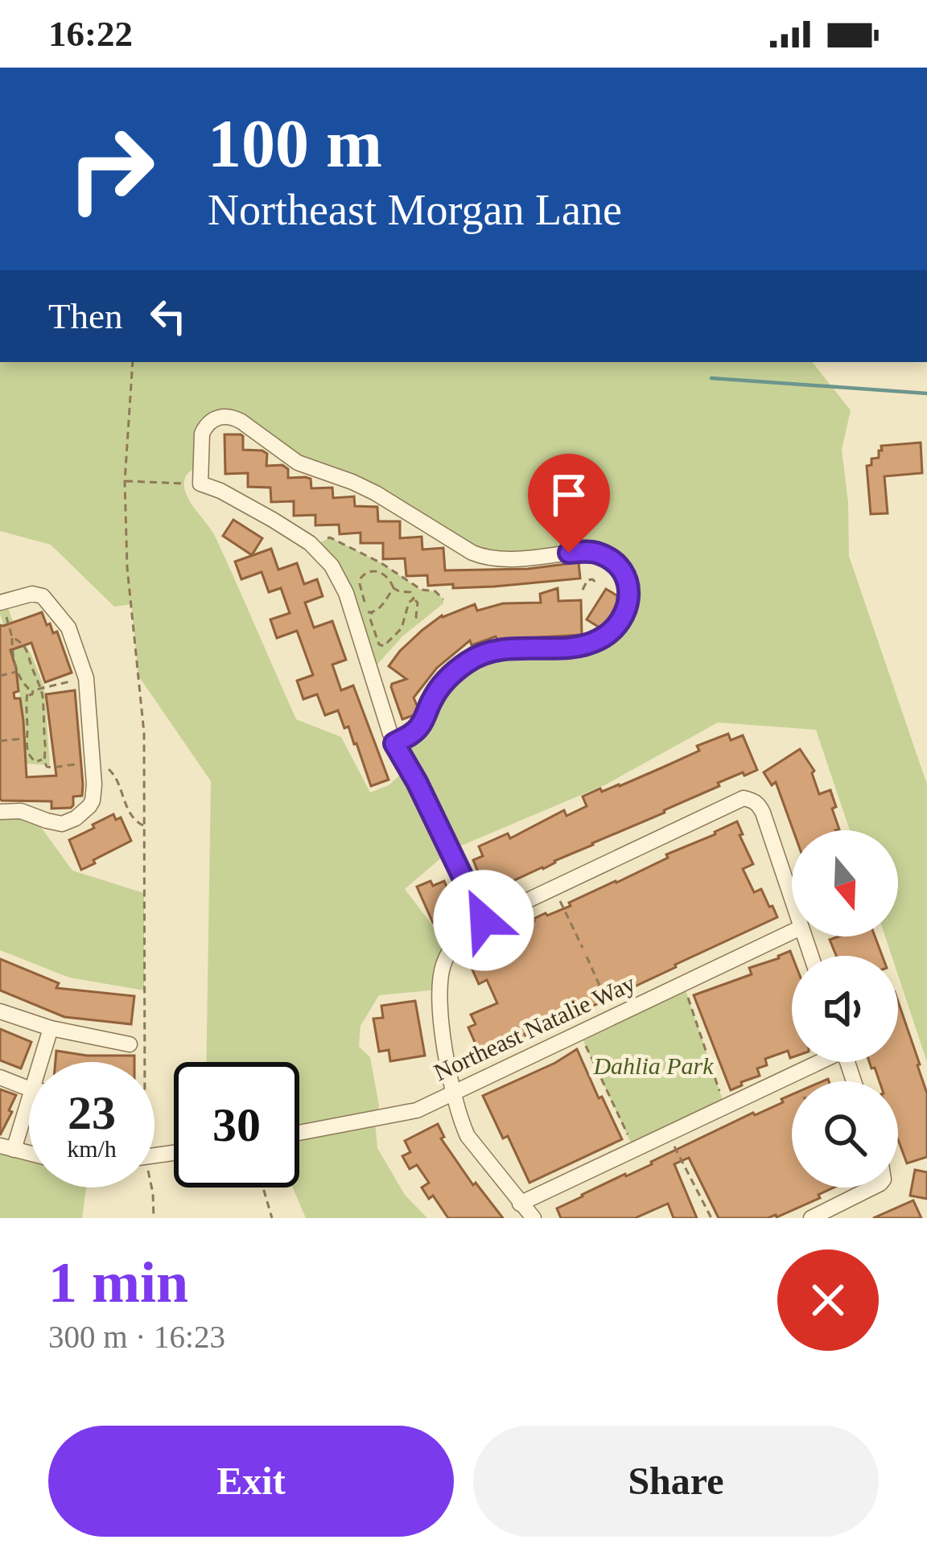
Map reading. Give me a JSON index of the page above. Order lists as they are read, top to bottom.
{
  "streets": {
    "street": ["Northeast Natalie Way"]
  },
  "parks": ["Dahlia Park"],
  "north": "bottom",
  "page": {
    "status": "16:22",
    "turn": ["100 m", "Northeast Morgan Lane"],
    "then": "Then",
    "speed": "23 km/h",
    "limit": "30",
    "heading": ["1 min", "300 m · 16:23"],
    "buttons": ["Exit", "Share"]
  }
}
